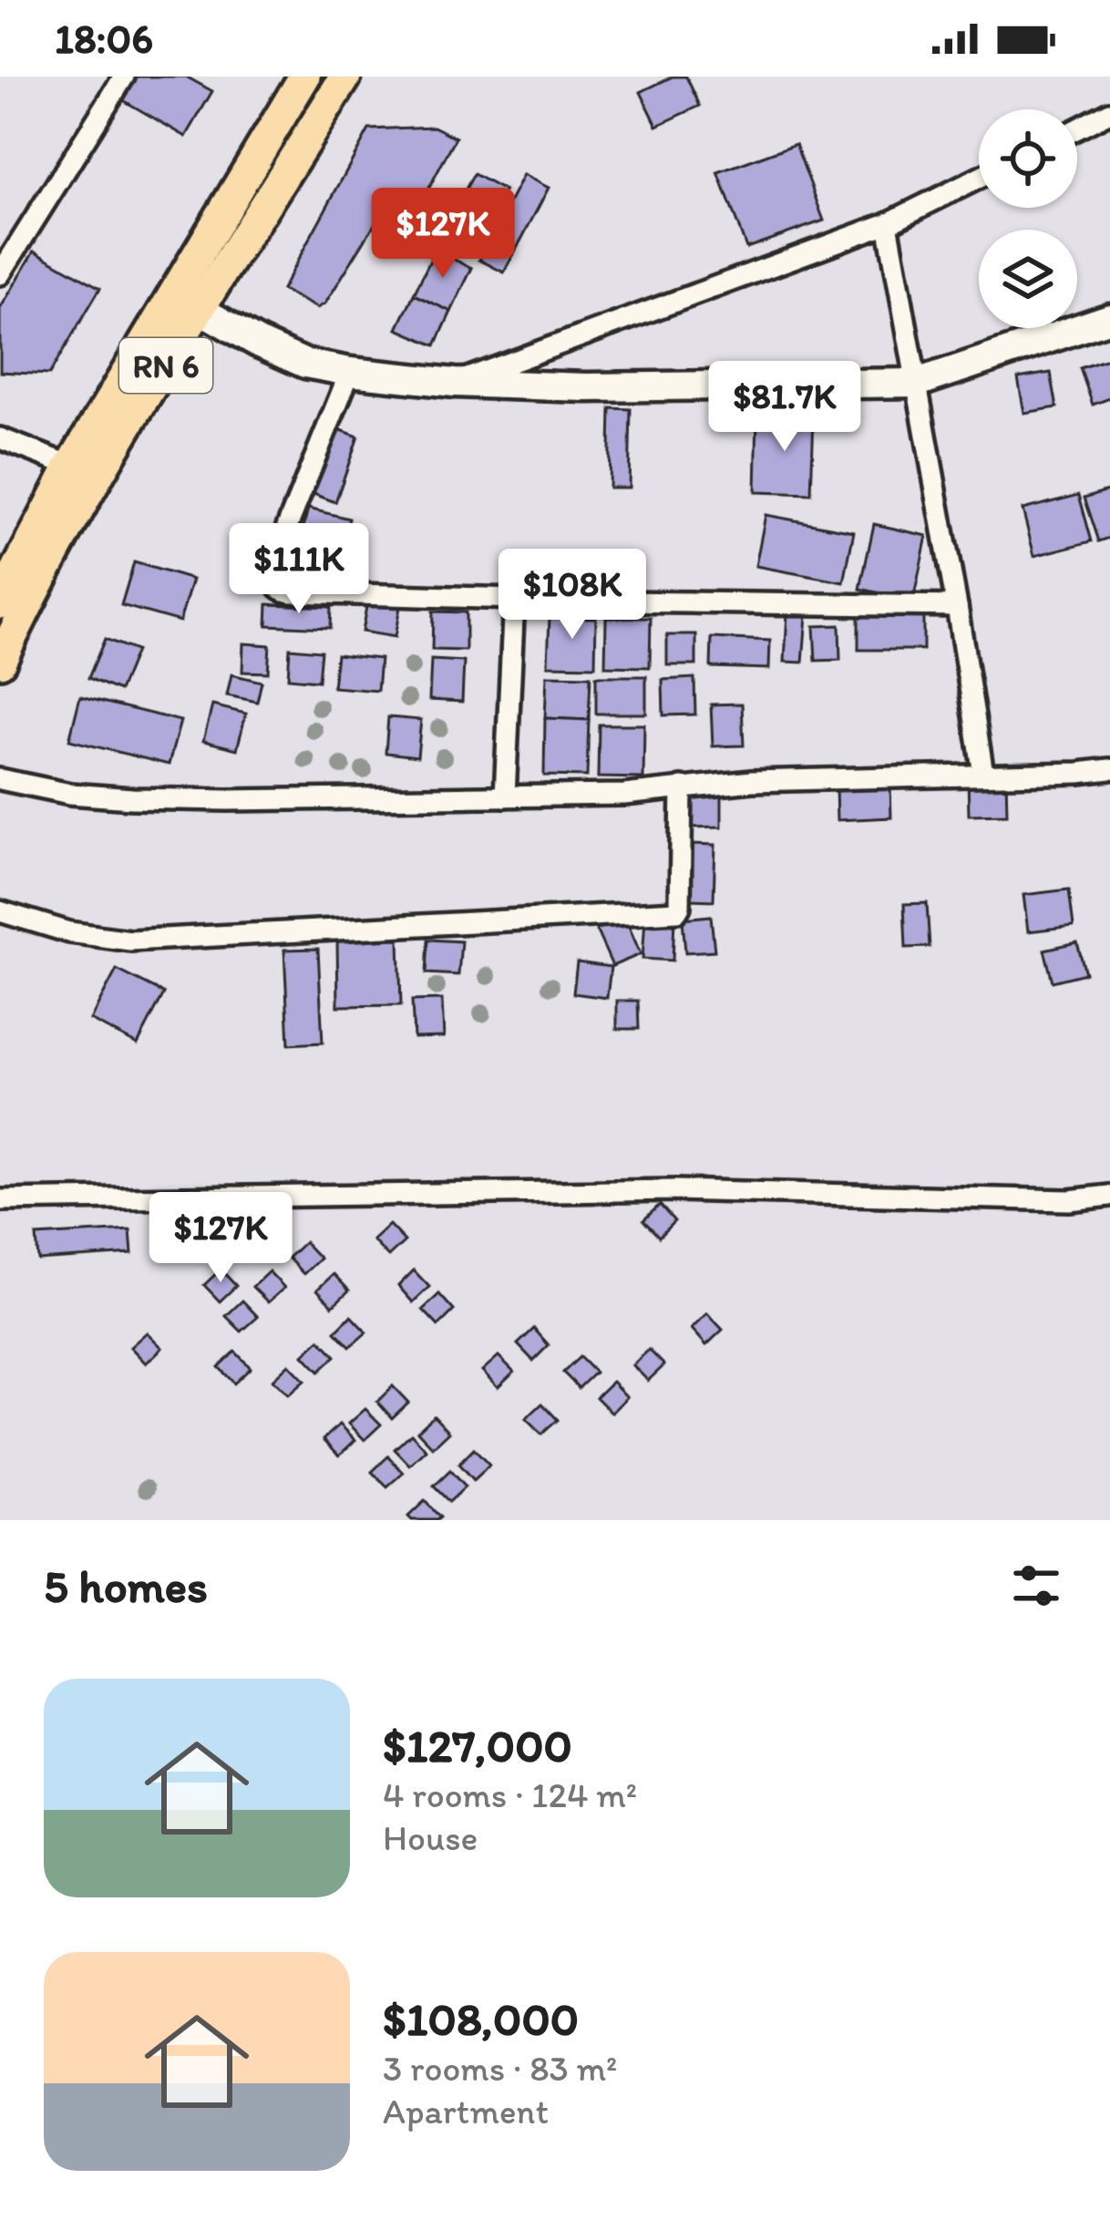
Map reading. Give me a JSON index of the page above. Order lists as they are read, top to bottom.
{
  "streets": {
    "main road": ["RN 6"]
  },
  "page": {
    "status": "18:06",
    "price": [
      "$127K",
      "$81.7K",
      "$111K",
      "$108K",
      "$127K"
    ],
    "heading": "5 homes",
    "list": [
      {
        "name": "$127,000",
        "note": "4 rooms · 124 m² · House"
      },
      {
        "name": "$108,000",
        "note": "3 rooms · 83 m² · Apartment"
      }
    ]
  }
}
